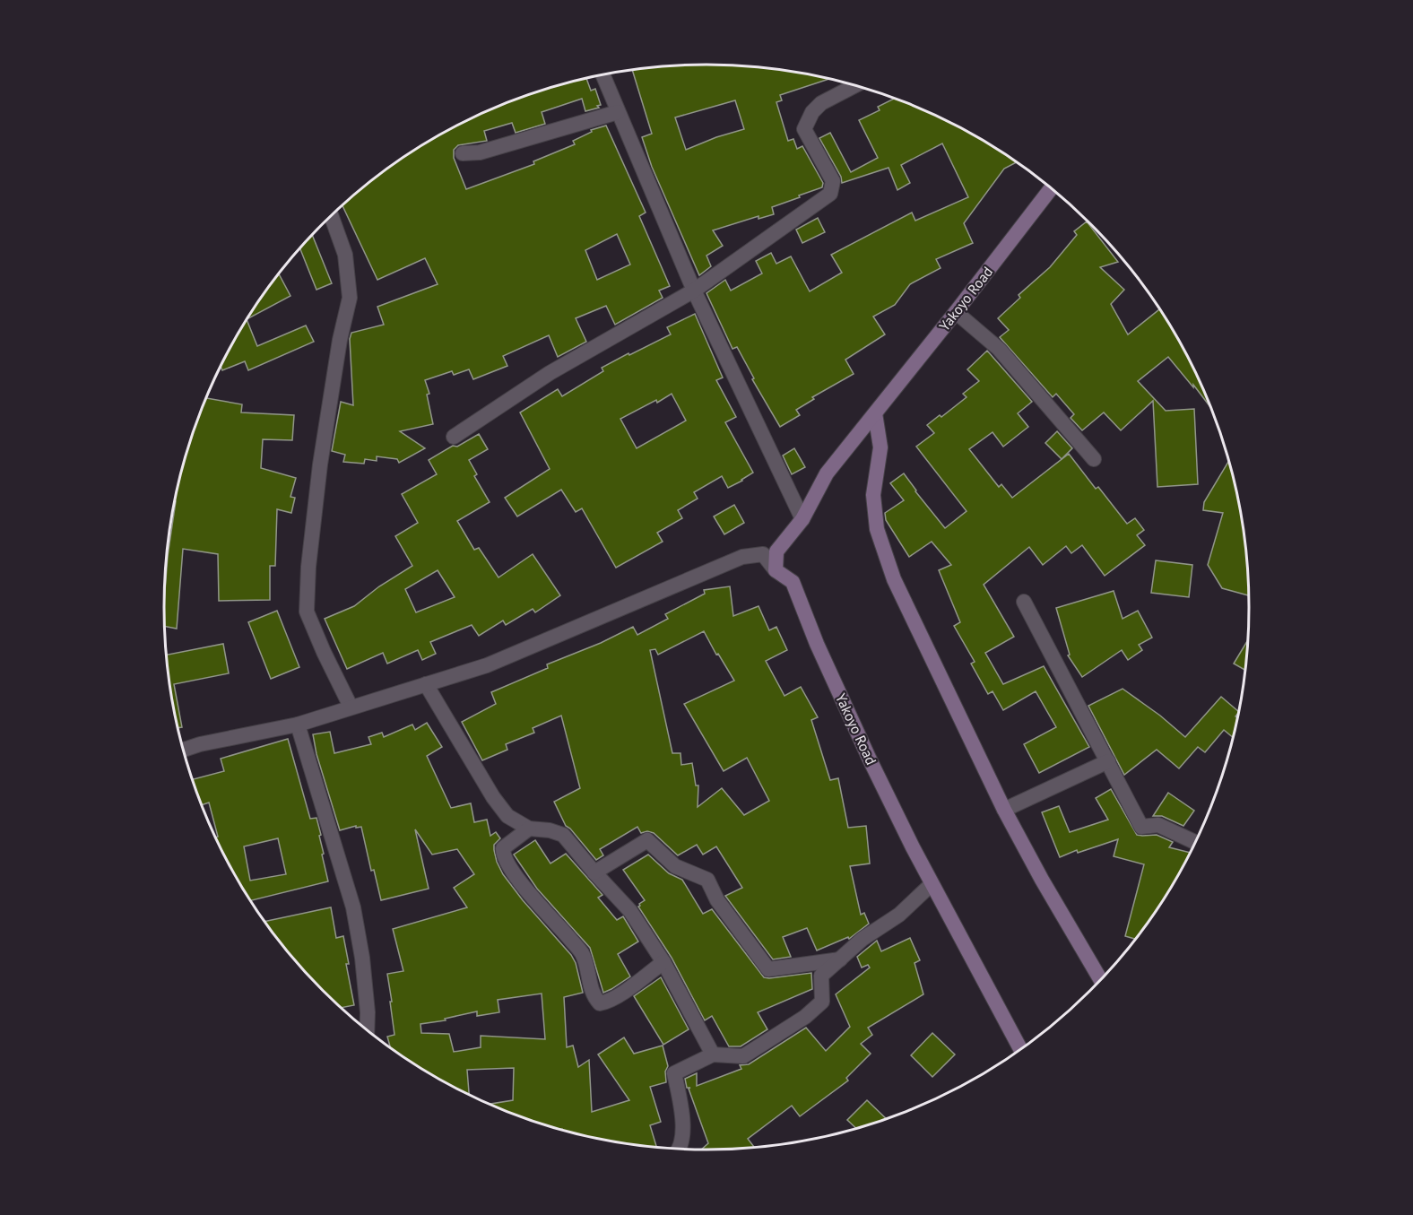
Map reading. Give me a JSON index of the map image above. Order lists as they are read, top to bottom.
{
  "streets": {
    "main road": ["Yakoyo Road"]
  }
}
